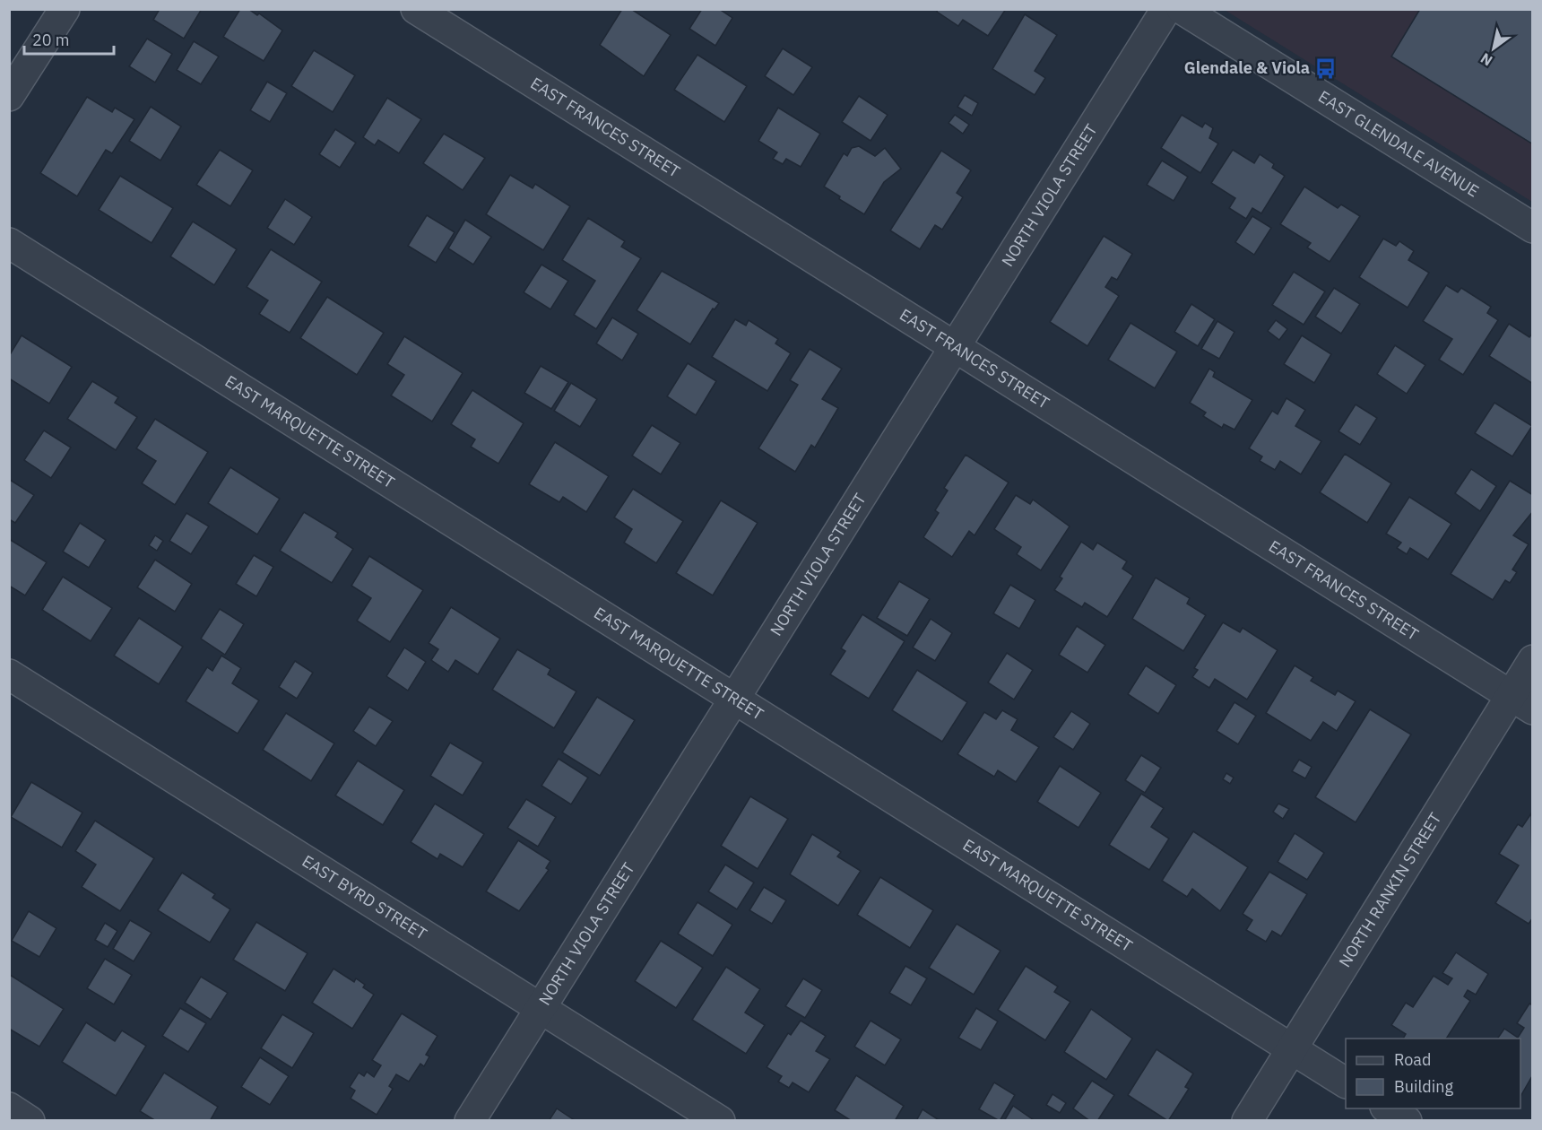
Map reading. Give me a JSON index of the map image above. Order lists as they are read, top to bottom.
{
  "streets": {
    "street": [
      "EAST FRANCES STREET",
      "EAST GLENDALE AVENUE",
      "NORTH VIOLA STREET",
      "EAST MARQUETTE STREET",
      "NORTH RANKIN STREET",
      "EAST BYRD STREET"
    ]
  },
  "crossings": [
    ["EAST FRANCES STREET", "NORTH VIOLA STREET"],
    ["EAST FRANCES STREET", "NORTH RANKIN STREET"],
    ["NORTH VIOLA STREET", "EAST MARQUETTE STREET"],
    ["NORTH VIOLA STREET", "EAST BYRD STREET"],
    ["EAST MARQUETTE STREET", "NORTH RANKIN STREET"]
  ],
  "places": {
    "bus stop": ["Glendale & Viola"]
  },
  "legend": ["Road", "Building"],
  "scale_bar": "20 m",
  "north": "bottom left"
}
